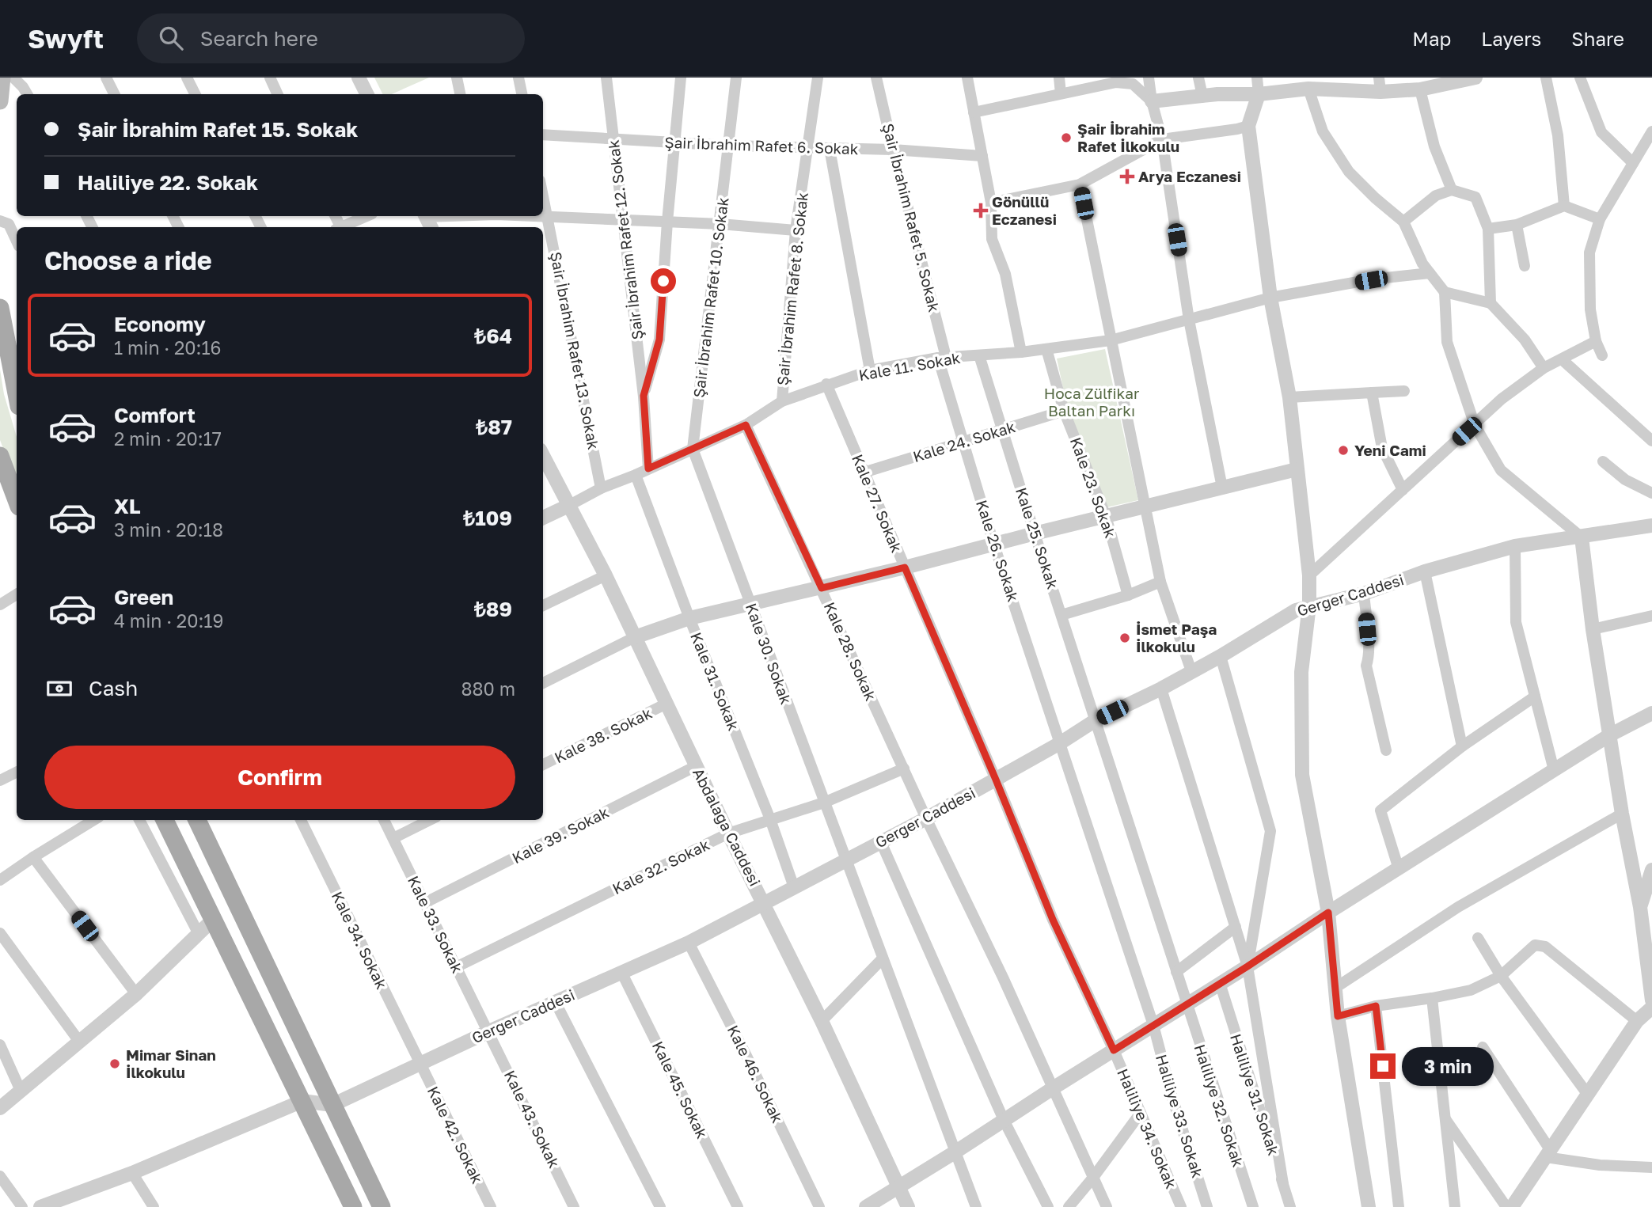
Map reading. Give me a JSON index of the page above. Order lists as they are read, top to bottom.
{
  "streets": {
    "street": [
      "Şair İbrahim Rafet 6. Sokak",
      "Şair İbrahim Rafet 5. Sokak",
      "Şair İbrahim Rafet 12. Sokak",
      "Şair İbrahim Rafet 8. Sokak",
      "Şair İbrahim Rafet 10. Sokak",
      "Şair İbrahim Rafet 13. Sokak",
      "Kale 11. Sokak",
      "Kale 24. Sokak",
      "Kale 23. Sokak",
      "Kale 27. Sokak",
      "Kale 25. Sokak",
      "Kale 26. Sokak",
      "Gerger Caddesi",
      "Kale 28. Sokak",
      "Kale 30. Sokak",
      "Kale 31. Sokak",
      "Kale 38. Sokak",
      "Abdalağa Caddesi",
      "Kale 39. Sokak",
      "Kale 32. Sokak",
      "Kale 33. Sokak",
      "Kale 34. Sokak",
      "Kale 46. Sokak",
      "Kale 45. Sokak",
      "Haliliye 31. Sokak",
      "Haliliye 32. Sokak",
      "Haliliye 33. Sokak",
      "Kale 43. Sokak",
      "Haliliye 34. Sokak",
      "Kale 42. Sokak"
    ]
  },
  "crossings": [
    ["Şair İbrahim Rafet 6. Sokak", "Şair İbrahim Rafet 5. Sokak"],
    ["Şair İbrahim Rafet 6. Sokak", "Şair İbrahim Rafet 12. Sokak"],
    ["Şair İbrahim Rafet 6. Sokak", "Şair İbrahim Rafet 8. Sokak"],
    ["Şair İbrahim Rafet 6. Sokak", "Şair İbrahim Rafet 10. Sokak"],
    ["Şair İbrahim Rafet 5. Sokak", "Kale 11. Sokak"],
    ["Şair İbrahim Rafet 5. Sokak", "Kale 26. Sokak"],
    ["Şair İbrahim Rafet 12. Sokak", "Kale 11. Sokak"],
    ["Şair İbrahim Rafet 8. Sokak", "Kale 11. Sokak"],
    ["Şair İbrahim Rafet 10. Sokak", "Kale 11. Sokak"],
    ["Şair İbrahim Rafet 10. Sokak", "Kale 30. Sokak"],
    ["Şair İbrahim Rafet 13. Sokak", "Kale 11. Sokak"],
    ["Kale 11. Sokak", "Kale 23. Sokak"],
    ["Kale 11. Sokak", "Kale 27. Sokak"],
    ["Kale 11. Sokak", "Kale 25. Sokak"],
    ["Kale 11. Sokak", "Kale 26. Sokak"],
    ["Kale 11. Sokak", "Kale 28. Sokak"],
    ["Kale 11. Sokak", "Kale 30. Sokak"],
    ["Kale 11. Sokak", "Kale 31. Sokak"],
    ["Kale 11. Sokak", "Abdalağa Caddesi"],
    ["Kale 24. Sokak", "Kale 23. Sokak"],
    ["Kale 24. Sokak", "Kale 27. Sokak"],
    ["Kale 24. Sokak", "Kale 25. Sokak"],
    ["Kale 24. Sokak", "Kale 26. Sokak"],
    ["Kale 27. Sokak", "Gerger Caddesi"],
    ["Kale 27. Sokak", "Haliliye 34. Sokak"],
    ["Kale 25. Sokak", "Gerger Caddesi"],
    ["Kale 25. Sokak", "Haliliye 32. Sokak"],
    ["Kale 26. Sokak", "Gerger Caddesi"],
    ["Kale 26. Sokak", "Haliliye 33. Sokak"],
    ["Gerger Caddesi", "Kale 28. Sokak"],
    ["Gerger Caddesi", "Kale 30. Sokak"],
    ["Gerger Caddesi", "Kale 31. Sokak"],
    ["Gerger Caddesi", "Abdalağa Caddesi"],
    ["Gerger Caddesi", "Kale 33. Sokak"],
    ["Gerger Caddesi", "Kale 34. Sokak"],
    ["Gerger Caddesi", "Kale 46. Sokak"],
    ["Gerger Caddesi", "Kale 45. Sokak"],
    ["Gerger Caddesi", "Kale 43. Sokak"],
    ["Gerger Caddesi", "Kale 42. Sokak"],
    ["Kale 28. Sokak", "Kale 32. Sokak"],
    ["Kale 30. Sokak", "Kale 32. Sokak"],
    ["Kale 31. Sokak", "Kale 32. Sokak"],
    ["Kale 38. Sokak", "Abdalağa Caddesi"],
    ["Abdalağa Caddesi", "Kale 39. Sokak"],
    ["Abdalağa Caddesi", "Kale 32. Sokak"],
    ["Kale 39. Sokak", "Kale 33. Sokak"],
    ["Kale 32. Sokak", "Kale 33. Sokak"],
    ["Kale 33. Sokak", "Kale 43. Sokak"],
    ["Kale 34. Sokak", "Kale 42. Sokak"]
  ],
  "parks": ["Hoca Zülfikar Baltan Parkı"],
  "places": {
    "other": [
      "Şair İbrahim Rafet İlkokulu",
      "Yeni Cami",
      "İsmet Paşa İlkokulu",
      "Mimar Sinan İlkokulu"
    ],
    "health": ["Arya Eczanesi", "Gönüllü Eczanesi"]
  },
  "page": {
    "header": "Swyft",
    "search": "Search here",
    "nav": ["Map", "Layers", "Share"],
    "banner": ["Şair İbrahim Rafet 15. Sokak", "Haliliye 22. Sokak"],
    "heading": "Choose a ride",
    "list": [
      {
        "name": "Economy",
        "note": "1 min · 20:16",
        "value": "₺64"
      },
      {
        "name": "Comfort",
        "note": "2 min · 20:17",
        "value": "₺87"
      },
      {
        "name": "XL",
        "note": "3 min · 20:18",
        "value": "₺109"
      },
      {
        "name": "Green",
        "note": "4 min · 20:19",
        "value": "₺89"
      }
    ],
    "pay": ["Cash", "880 m"],
    "buttons": "Confirm",
    "bubble": "3 min"
  }
}
